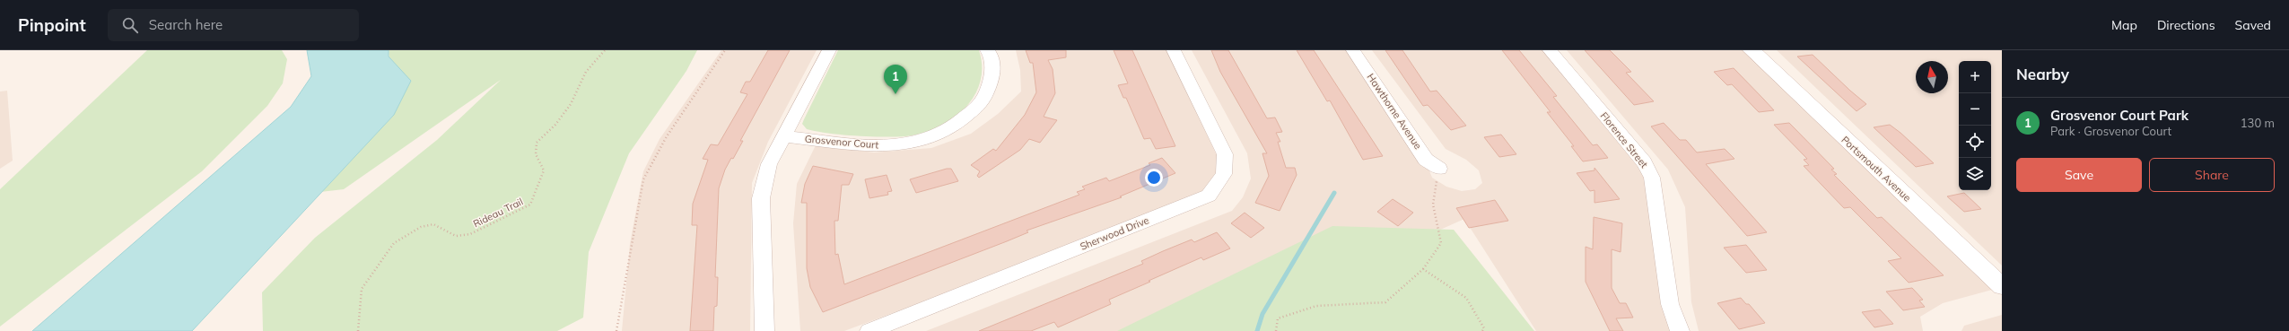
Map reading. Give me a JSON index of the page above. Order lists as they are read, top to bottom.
{
  "streets": {
    "main road": ["Portsmouth Avenue"],
    "street": [
      "Hawthorne Avenue",
      "Florence Street",
      "Grosvenor Court",
      "Sherwood Drive"
    ],
    "path": ["Rideau Trail"]
  },
  "north": "top",
  "page": {
    "header": "Pinpoint",
    "search": "Search here",
    "nav": ["Map", "Directions", "Saved"],
    "heading": "Nearby",
    "map_buttons": ["+", "−"],
    "pins": "1",
    "list": [
      {
        "mark": "1",
        "name": "Grosvenor Court Park",
        "note": "Park · Grosvenor Court",
        "value": "130 m"
      }
    ],
    "buttons": ["Save", "Share"]
  }
}
